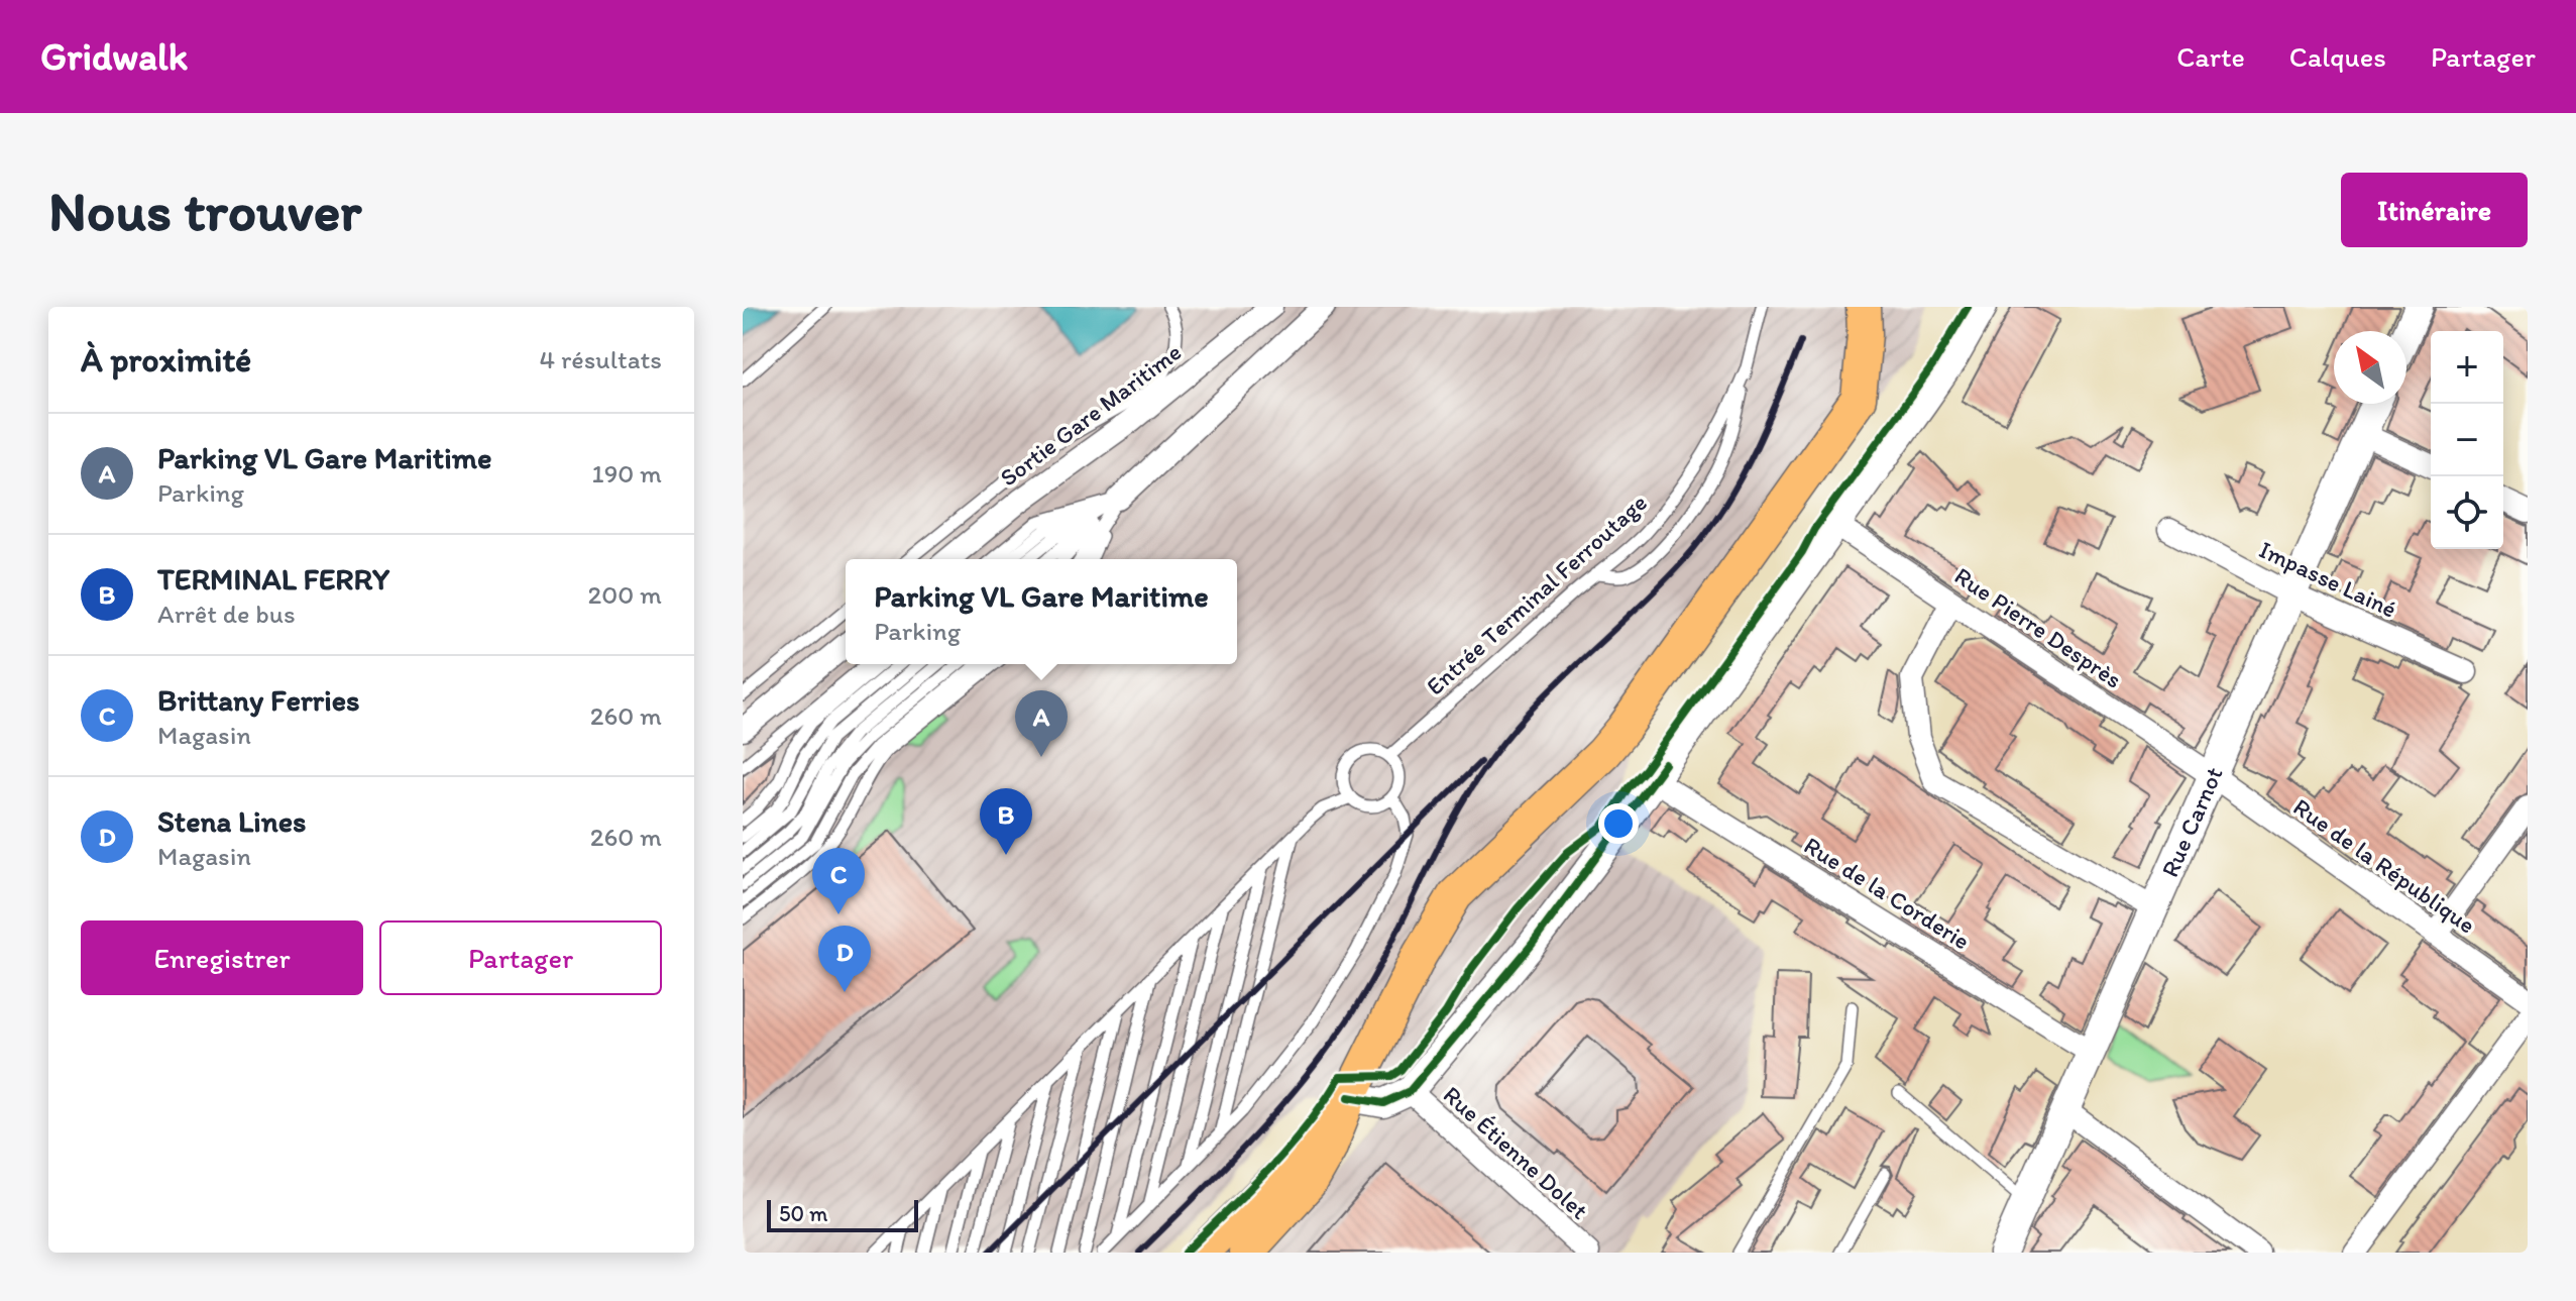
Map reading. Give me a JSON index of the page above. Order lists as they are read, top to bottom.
{
  "streets": {
    "street": [
      "Sortie Gare Maritime",
      "Impasse Lainé",
      "Rue Pierre Desprès",
      "Rue Carnot",
      "Rue de la République",
      "Rue de la Corderie",
      "Rue Étienne Dolet"
    ],
    "lane": ["Entrée Terminal Ferroutage"]
  },
  "crossings": [
    ["Impasse Lainé", "Rue Carnot"],
    ["Rue Pierre Desprès", "Rue Carnot"],
    ["Rue Pierre Desprès", "Rue de la République"],
    ["Rue Carnot", "Rue de la République"],
    ["Rue Carnot", "Rue de la Corderie"]
  ],
  "scale_bar": "50 m",
  "north": "top left",
  "page": {
    "header": "Gridwalk",
    "nav": ["Carte", "Calques", "Partager"],
    "buttons": [
      "Itinéraire",
      ["Enregistrer", "Partager"]
    ],
    "title": "Nous trouver",
    "heading": ["À proximité", "4 résultats"],
    "map_buttons": ["+", "−"],
    "list": [
      {
        "mark": "A",
        "name": "Parking VL Gare Maritime",
        "note": "Parking",
        "value": "190 m"
      },
      {
        "mark": "B",
        "name": "TERMINAL FERRY",
        "note": "Arrêt de bus",
        "value": "200 m"
      },
      {
        "mark": "C",
        "name": "Brittany Ferries",
        "note": "Magasin",
        "value": "260 m"
      },
      {
        "mark": "D",
        "name": "Stena Lines",
        "note": "Magasin",
        "value": "260 m"
      }
    ],
    "popup": ["Parking VL Gare Maritime", "Parking"],
    "pins": [
      "A",
      "B",
      "C",
      "D"
    ],
    "scale": "50 m"
  }
}
